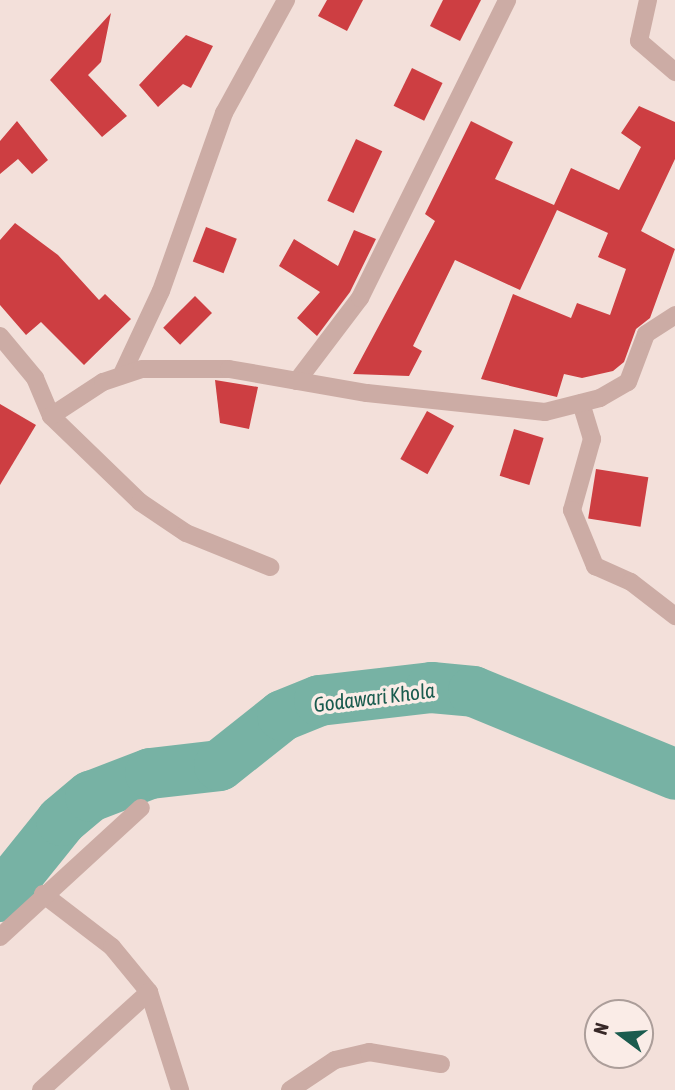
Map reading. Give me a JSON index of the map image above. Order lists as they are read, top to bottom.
{
  "water": ["Godawari Khola"],
  "north": "left"
}
